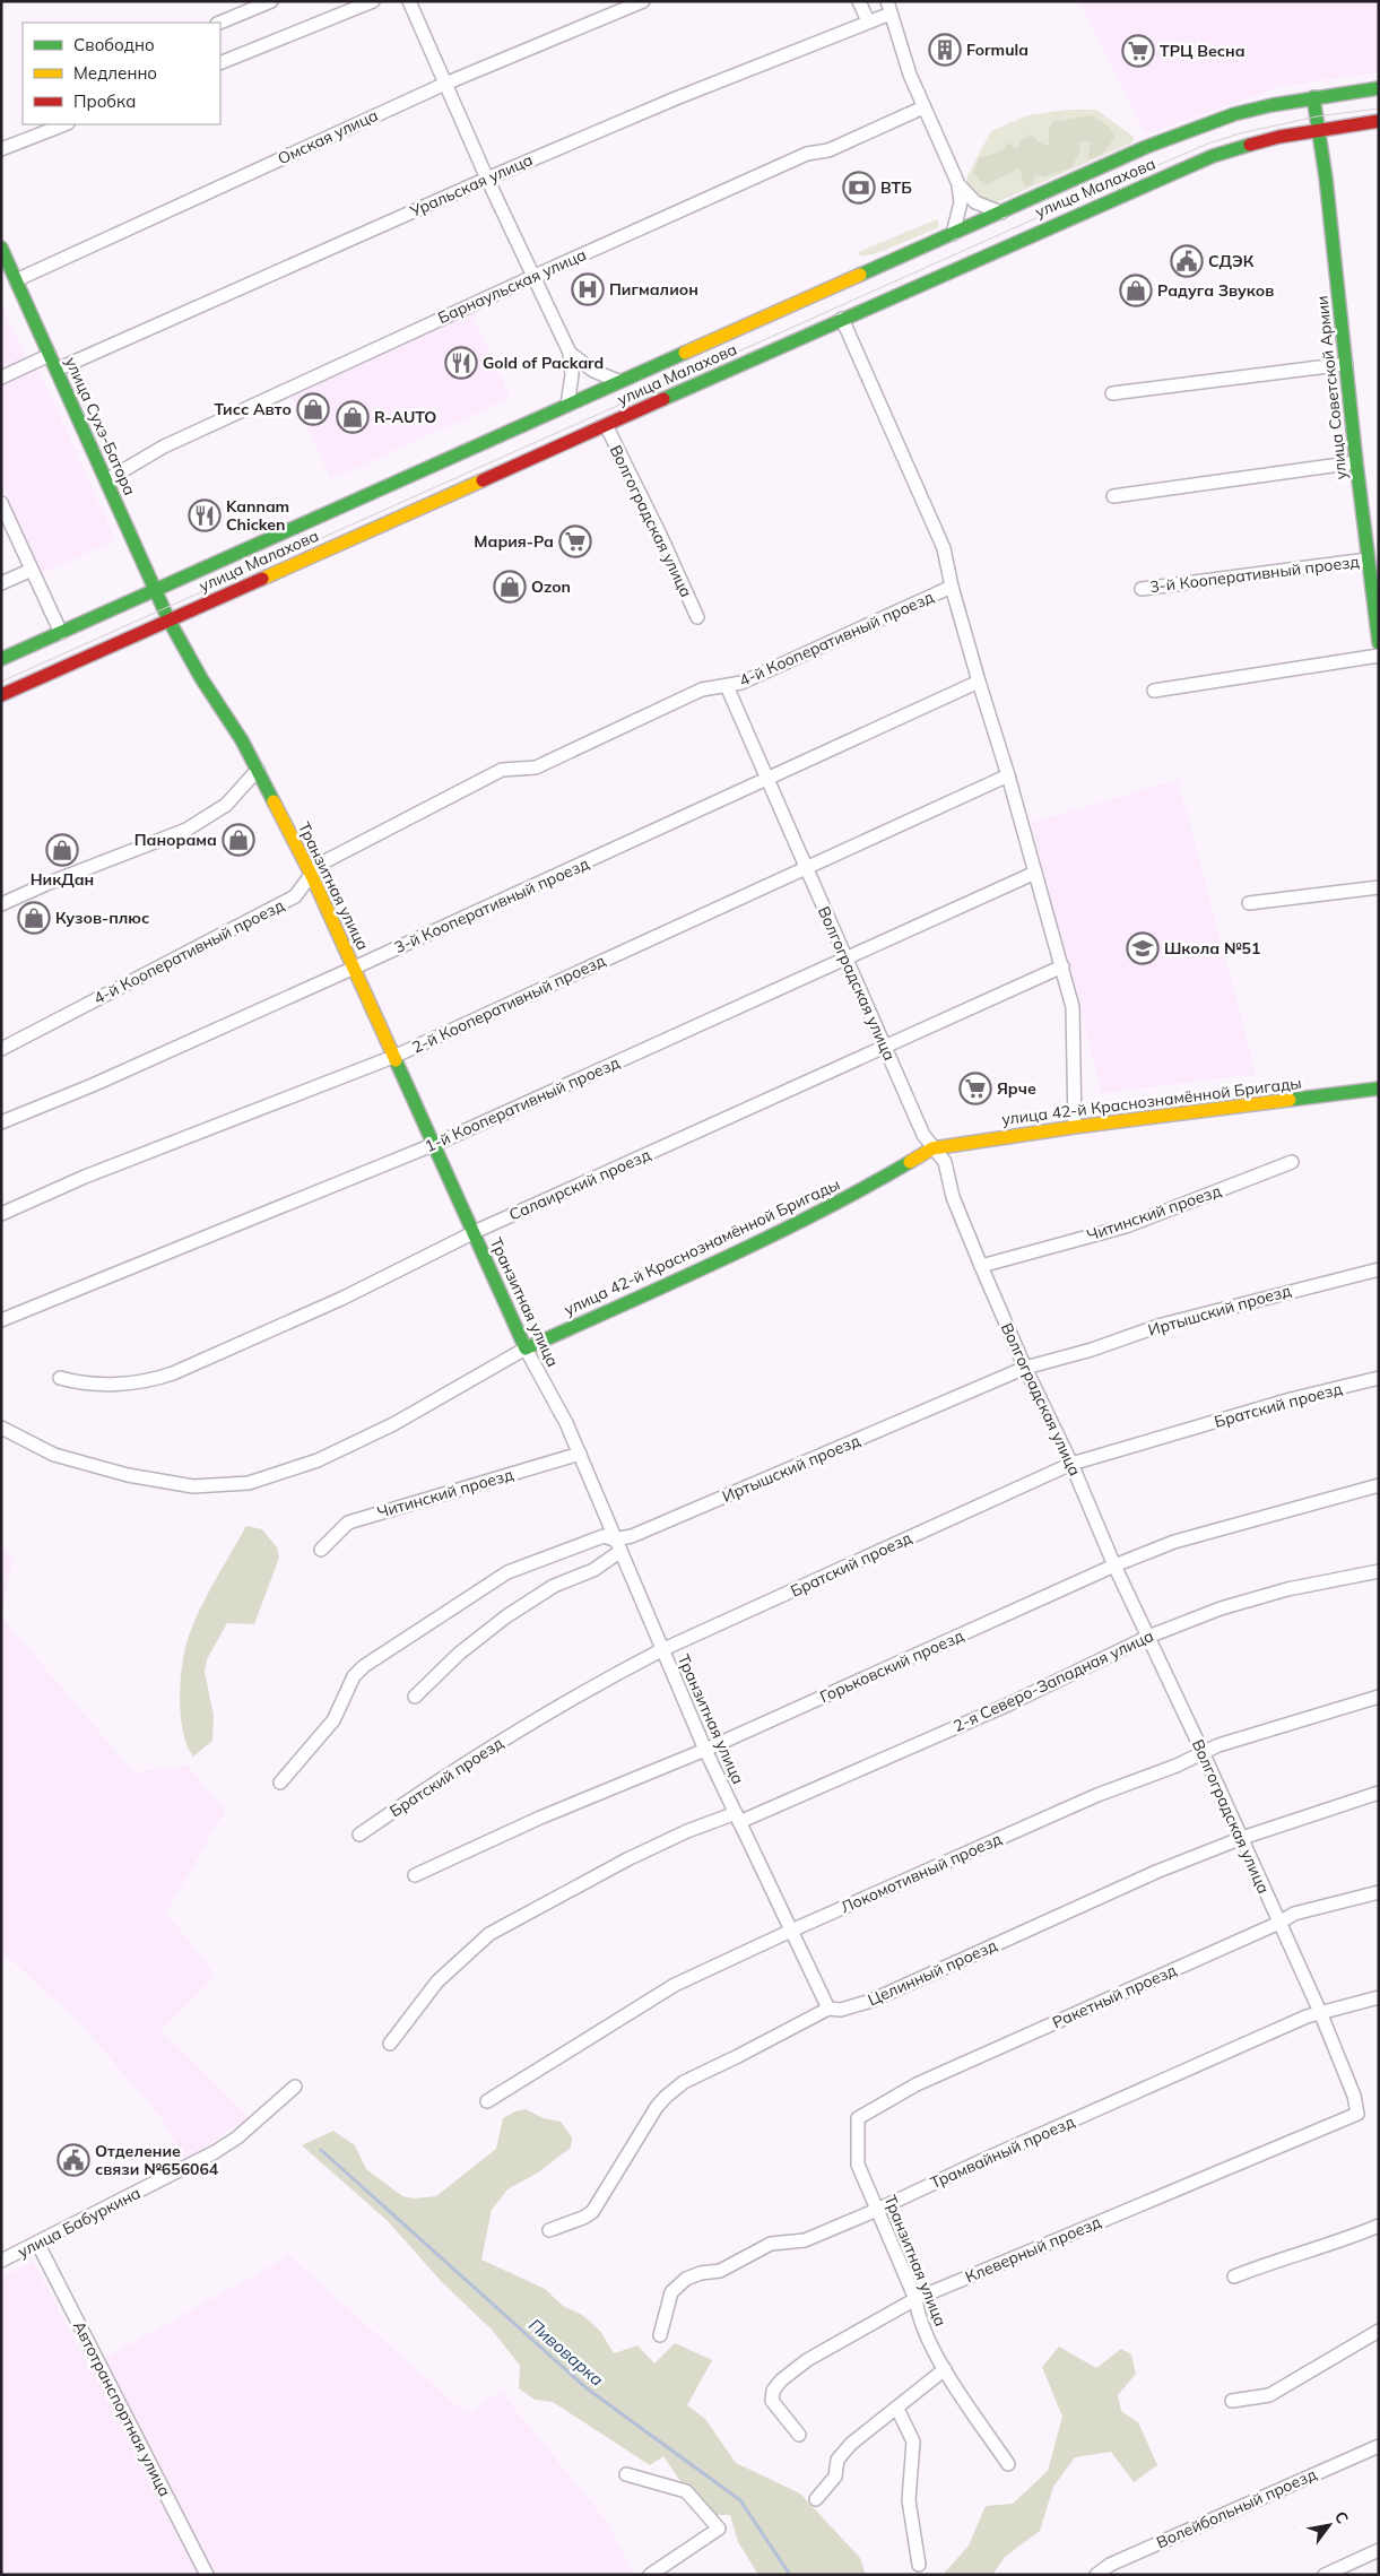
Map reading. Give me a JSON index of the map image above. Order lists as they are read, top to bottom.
{
  "streets": {
    "main road": [
      "улица Малахова",
      "улица Советской Армии",
      "улица Сухэ-Батора",
      "Транзитная улица",
      "улица 42-й Краснознамённой Бригады"
    ],
    "street": [
      "Омская улица",
      "Уральская улица",
      "Барнаульская улица",
      "Волгоградская улица",
      "3-й Кооперативный проезд",
      "4-й Кооперативный проезд",
      "2-й Кооперативный проезд",
      "1-й Кооперативный проезд",
      "Салаирский проезд",
      "Читинский проезд",
      "Иртышский проезд",
      "Братский проезд",
      "Горьковский проезд",
      "2-я Северо-Западная улица",
      "Локомотивный проезд",
      "Целинный проезд",
      "Ракетный проезд",
      "Трамвайный проезд",
      "улица Бабуркина",
      "Клеверный проезд",
      "Автотранспортная улица",
      "Волейбольный проезд"
    ]
  },
  "crossings": [
    ["Омская улица", "улица Сухэ-Батора"],
    ["Уральская улица", "улица Сухэ-Батора"],
    ["улица Малахова", "улица Советской Армии"],
    ["улица Малахова", "улица Сухэ-Батора"],
    ["улица Малахова", "Волгоградская улица"],
    ["улица Малахова", "Транзитная улица"],
    ["Барнаульская улица", "улица Сухэ-Батора"],
    ["улица Советской Армии", "3-й Кооперативный проезд"],
    ["улица Сухэ-Батора", "Транзитная улица"],
    ["Волгоградская улица", "3-й Кооперативный проезд"],
    ["Волгоградская улица", "4-й Кооперативный проезд"],
    ["Волгоградская улица", "2-й Кооперативный проезд"],
    ["Волгоградская улица", "улица 42-й Краснознамённой Бригады"],
    ["Волгоградская улица", "1-й Кооперативный проезд"],
    ["Волгоградская улица", "Салаирский проезд"],
    ["Волгоградская улица", "Читинский проезд"],
    ["Волгоградская улица", "Иртышский проезд"],
    ["Волгоградская улица", "Братский проезд"],
    ["Волгоградская улица", "Горьковский проезд"],
    ["Волгоградская улица", "2-я Северо-Западная улица"],
    ["Волгоградская улица", "Локомотивный проезд"],
    ["Волгоградская улица", "Целинный проезд"],
    ["Волгоградская улица", "Ракетный проезд"],
    ["Волгоградская улица", "Трамвайный проезд"],
    ["Волгоградская улица", "Клеверный проезд"],
    ["3-й Кооперативный проезд", "Транзитная улица"],
    ["4-й Кооперативный проезд", "Транзитная улица"],
    ["Транзитная улица", "2-й Кооперативный проезд"],
    ["Транзитная улица", "улица 42-й Краснознамённой Бригады"],
    ["Транзитная улица", "1-й Кооперативный проезд"],
    ["Транзитная улица", "Салаирский проезд"],
    ["Транзитная улица", "Читинский проезд"],
    ["Транзитная улица", "Иртышский проезд"],
    ["Транзитная улица", "Братский проезд"],
    ["Транзитная улица", "Горьковский проезд"],
    ["Транзитная улица", "2-я Северо-Западная улица"],
    ["Транзитная улица", "Локомотивный проезд"],
    ["Транзитная улица", "Целинный проезд"],
    ["Транзитная улица", "Ракетный проезд"],
    ["Транзитная улица", "Трамвайный проезд"],
    ["Транзитная улица", "Клеверный проезд"],
    ["улица Бабуркина", "Автотранспортная улица"]
  ],
  "water": ["Пивоварка"],
  "places": {
    "building": ["Formula"],
    "supermarket": ["ТРЦ Весна", "Мария-Ра", "Ярче"],
    "bank": ["ВТБ"],
    "public building": ["СДЭК", "Отделение связи №656064"],
    "hospital": ["Пигмалион"],
    "shop": [
      "Радуга Звуков",
      "Тисс Авто",
      "R-AUTO",
      "Ozon",
      "Панорама",
      "НикДан",
      "Кузов-плюс"
    ],
    "restaurant": ["Gold of Packard", "Kannam Chicken"],
    "school or university": ["Школа №51"]
  },
  "legend": ["Свободно", "Медленно", "Пробка"],
  "north": "top right"
}
